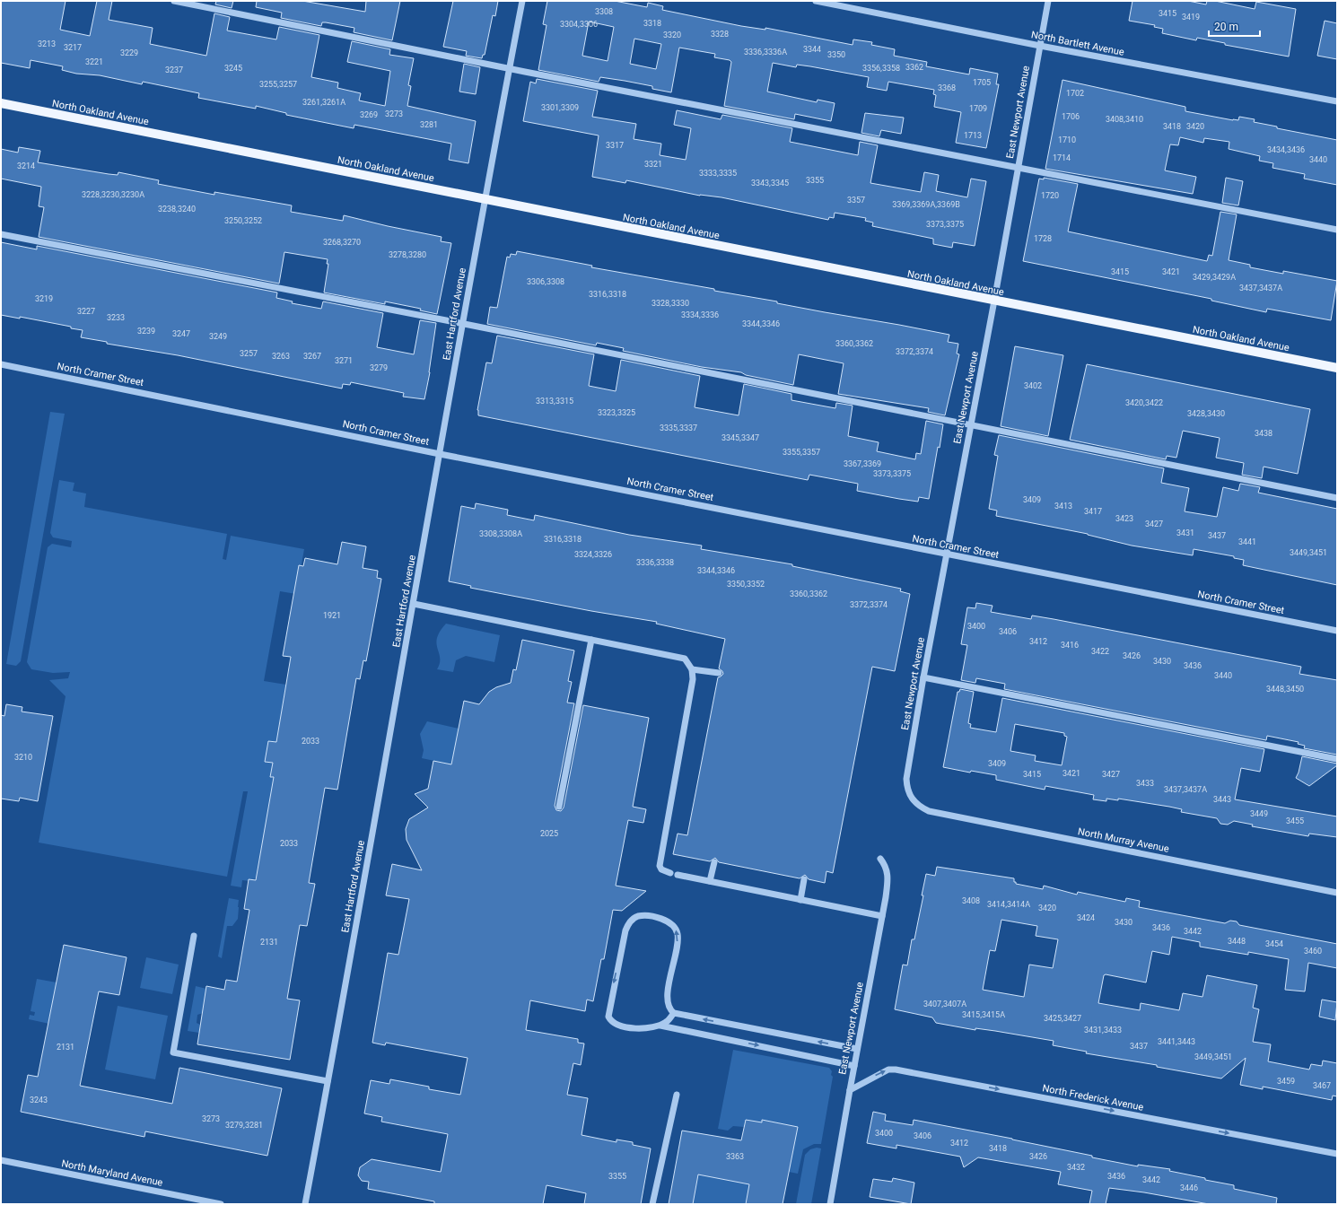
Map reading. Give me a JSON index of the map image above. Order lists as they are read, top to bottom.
{
  "streets": {
    "main road": ["North Oakland Avenue"],
    "street": [
      "North Bartlett Avenue",
      "East Newport Avenue",
      "East Hartford Avenue",
      "North Cramer Street",
      "North Murray Avenue",
      "North Frederick Avenue",
      "North Maryland Avenue"
    ]
  },
  "crossings": [
    ["North Bartlett Avenue", "East Newport Avenue"],
    ["North Oakland Avenue", "East Newport Avenue"],
    ["North Oakland Avenue", "East Hartford Avenue"],
    ["East Newport Avenue", "North Cramer Street"],
    ["East Newport Avenue", "North Murray Avenue"],
    ["East Newport Avenue", "North Frederick Avenue"],
    ["East Hartford Avenue", "North Cramer Street"]
  ],
  "one_way": ["North Frederick Avenue"],
  "house_numbers": [
    "3308",
    "3415",
    "3419",
    "3318",
    "3304,3306",
    "3328",
    "3320",
    "3213",
    "3217",
    "3344",
    "3336,3336A",
    "3229",
    "3350",
    "3221",
    "3362",
    "3245",
    "3356,3358",
    "3237",
    "1705",
    "3255,3257",
    "3368",
    "1702",
    "3261,3261A",
    "3301,3309",
    "1709",
    "3273",
    "3269",
    "1706",
    "3408,3410",
    "3281",
    "3418",
    "3420",
    "1713",
    "1710",
    "3317",
    "3434,3436",
    "1714",
    "3440",
    "3321",
    "3214",
    "3333,3335",
    "3355",
    "3343,3345",
    "3228,3230,3230A",
    "1720",
    "3357",
    "3369,3369A,3369B",
    "3238,3240",
    "3250,3252",
    "3373,3375",
    "1728",
    "3268,3270",
    "3278,3280",
    "3415",
    "3421",
    "3429,3429A",
    "3306,3308",
    "3437,3437A",
    "3316,3318",
    "3219",
    "3328,3330",
    "3227",
    "3334,3336",
    "3233",
    "3344,3346",
    "3239",
    "3247",
    "3249",
    "3360,3362",
    "3372,3374",
    "3257",
    "3263",
    "3267",
    "3271",
    "3279",
    "3402",
    "3313,3315",
    "3420,3422",
    "3323,3325",
    "3428,3430",
    "3335,3337",
    "3438",
    "3345,3347",
    "3355,3357",
    "3367,3369",
    "3373,3375",
    "3409",
    "3413",
    "3417",
    "3423",
    "3427",
    "3431",
    "3308,3308A",
    "3437",
    "3316,3318",
    "3441",
    "3449,3451",
    "3324,3326",
    "3336,3338",
    "3344,3346",
    "3350,3352",
    "3360,3362",
    "3372,3374",
    "1921",
    "3400",
    "3406",
    "3412",
    "3416",
    "3422",
    "3426",
    "3430",
    "3436",
    "3440",
    "3448,3450",
    "2033",
    "3210",
    "3409",
    "3421",
    "3415",
    "3427",
    "3433",
    "3437,3437A",
    "3443",
    "3449",
    "3455",
    "2025",
    "2033",
    "3408",
    "3414,3414A",
    "3420",
    "3424",
    "3430",
    "3436",
    "3442",
    "3448",
    "2131",
    "3454",
    "3460",
    "3407,3407A",
    "3415,3415A",
    "3425,3427",
    "3431,3433",
    "3441,3443",
    "3437",
    "2131",
    "3449,3451",
    "3459",
    "3467",
    "3243",
    "3273",
    "3279,3281",
    "3400",
    "3406",
    "3412",
    "3418",
    "3363",
    "3426",
    "3432",
    "3355",
    "3436",
    "3442",
    "3446"
  ],
  "scale_bar": "20 m"
}
